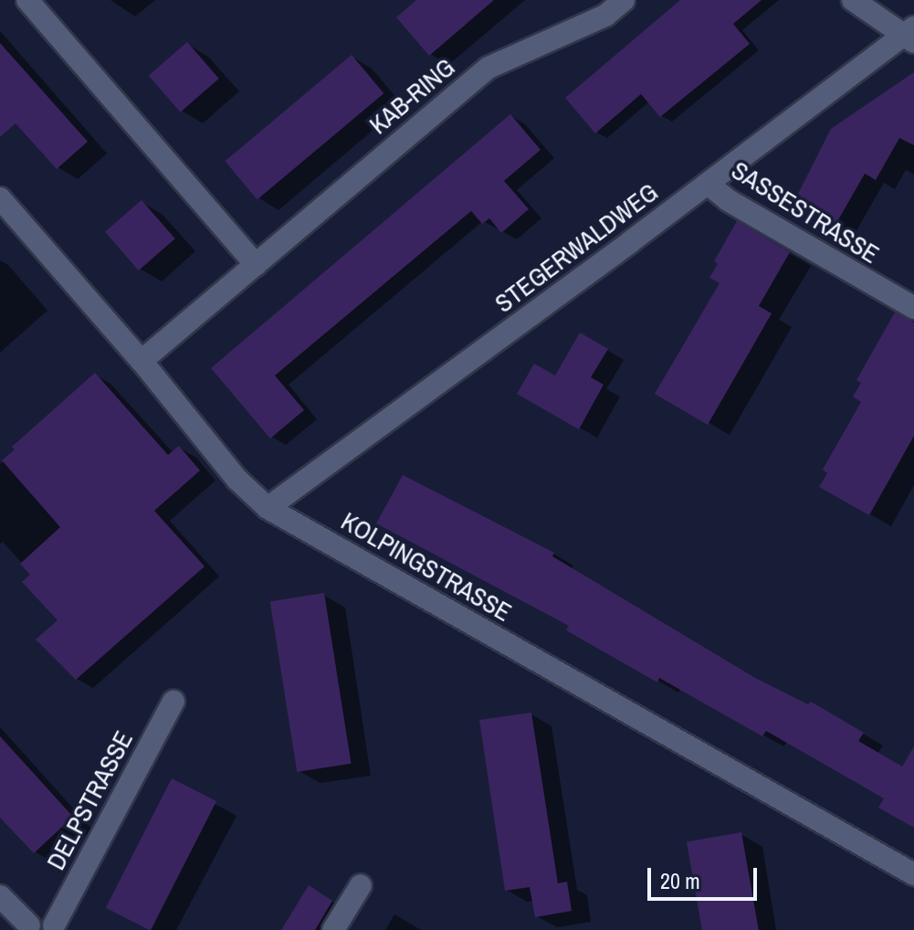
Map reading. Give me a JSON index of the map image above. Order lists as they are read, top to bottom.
{
  "streets": {
    "street": [
      "KAB-RING",
      "SASSESTRASSE",
      "STEGERWALDWEG",
      "KOLPINGSTRASSE",
      "DELPSTRASSE"
    ]
  },
  "crossings": [
    ["KAB-RING", "KOLPINGSTRASSE"],
    ["SASSESTRASSE", "STEGERWALDWEG"],
    ["STEGERWALDWEG", "KOLPINGSTRASSE"]
  ],
  "scale_bar": "20 m"
}
